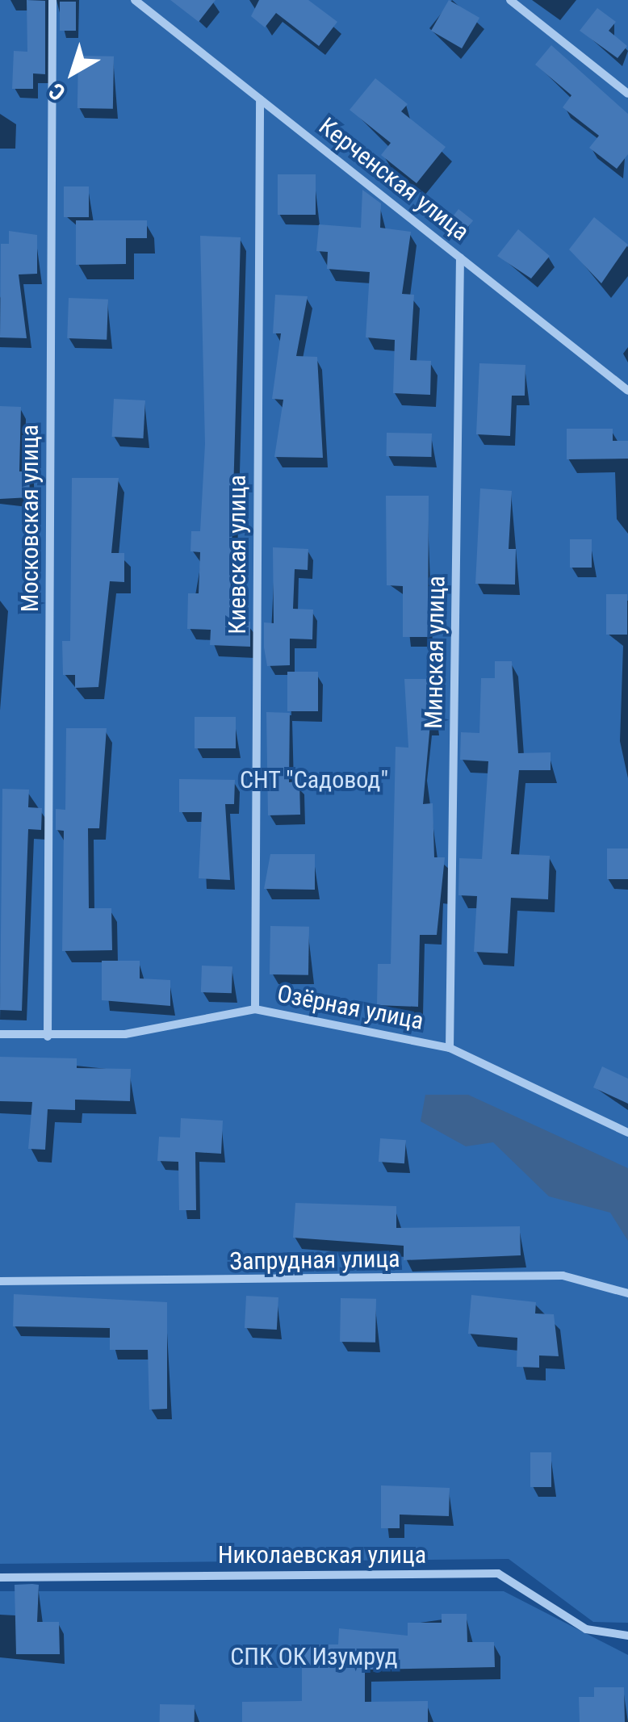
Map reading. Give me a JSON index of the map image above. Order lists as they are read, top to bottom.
{
  "streets": {
    "street": [
      "Керченская улица",
      "Московская улица",
      "Киевская улица",
      "Минская улица",
      "Озёрная улица",
      "Запрудная улица",
      "Николаевская улица"
    ]
  },
  "crossings": [
    ["Керченская улица", "Киевская улица"],
    ["Керченская улица", "Минская улица"],
    ["Московская улица", "Озёрная улица"],
    ["Киевская улица", "Озёрная улица"],
    ["Минская улица", "Озёрная улица"]
  ],
  "parks": ["СНТ \"Садовод\"", "СПК ОК Изумруд"],
  "north": "bottom left"
}
